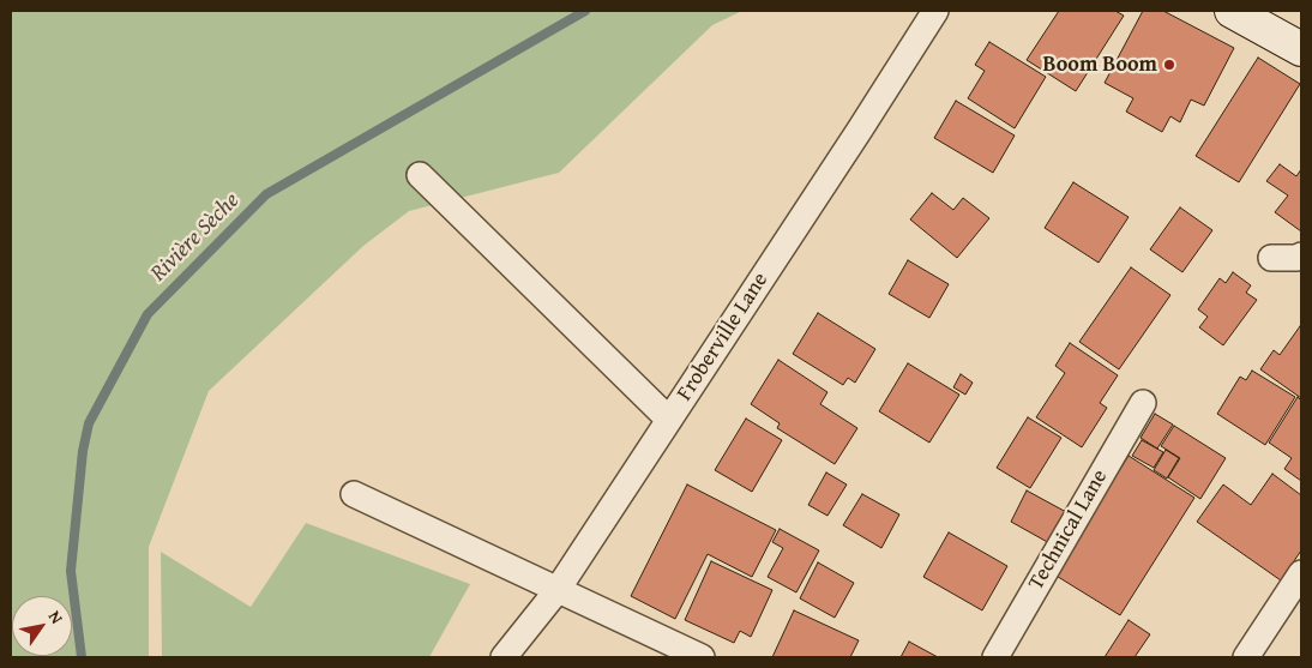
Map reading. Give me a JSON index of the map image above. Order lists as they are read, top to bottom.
{
  "streets": {
    "street": ["Froberville Lane", "Technical Lane"]
  },
  "water": ["Rivière Sèche"],
  "places": ["Boom Boom"],
  "north": "top right"
}
